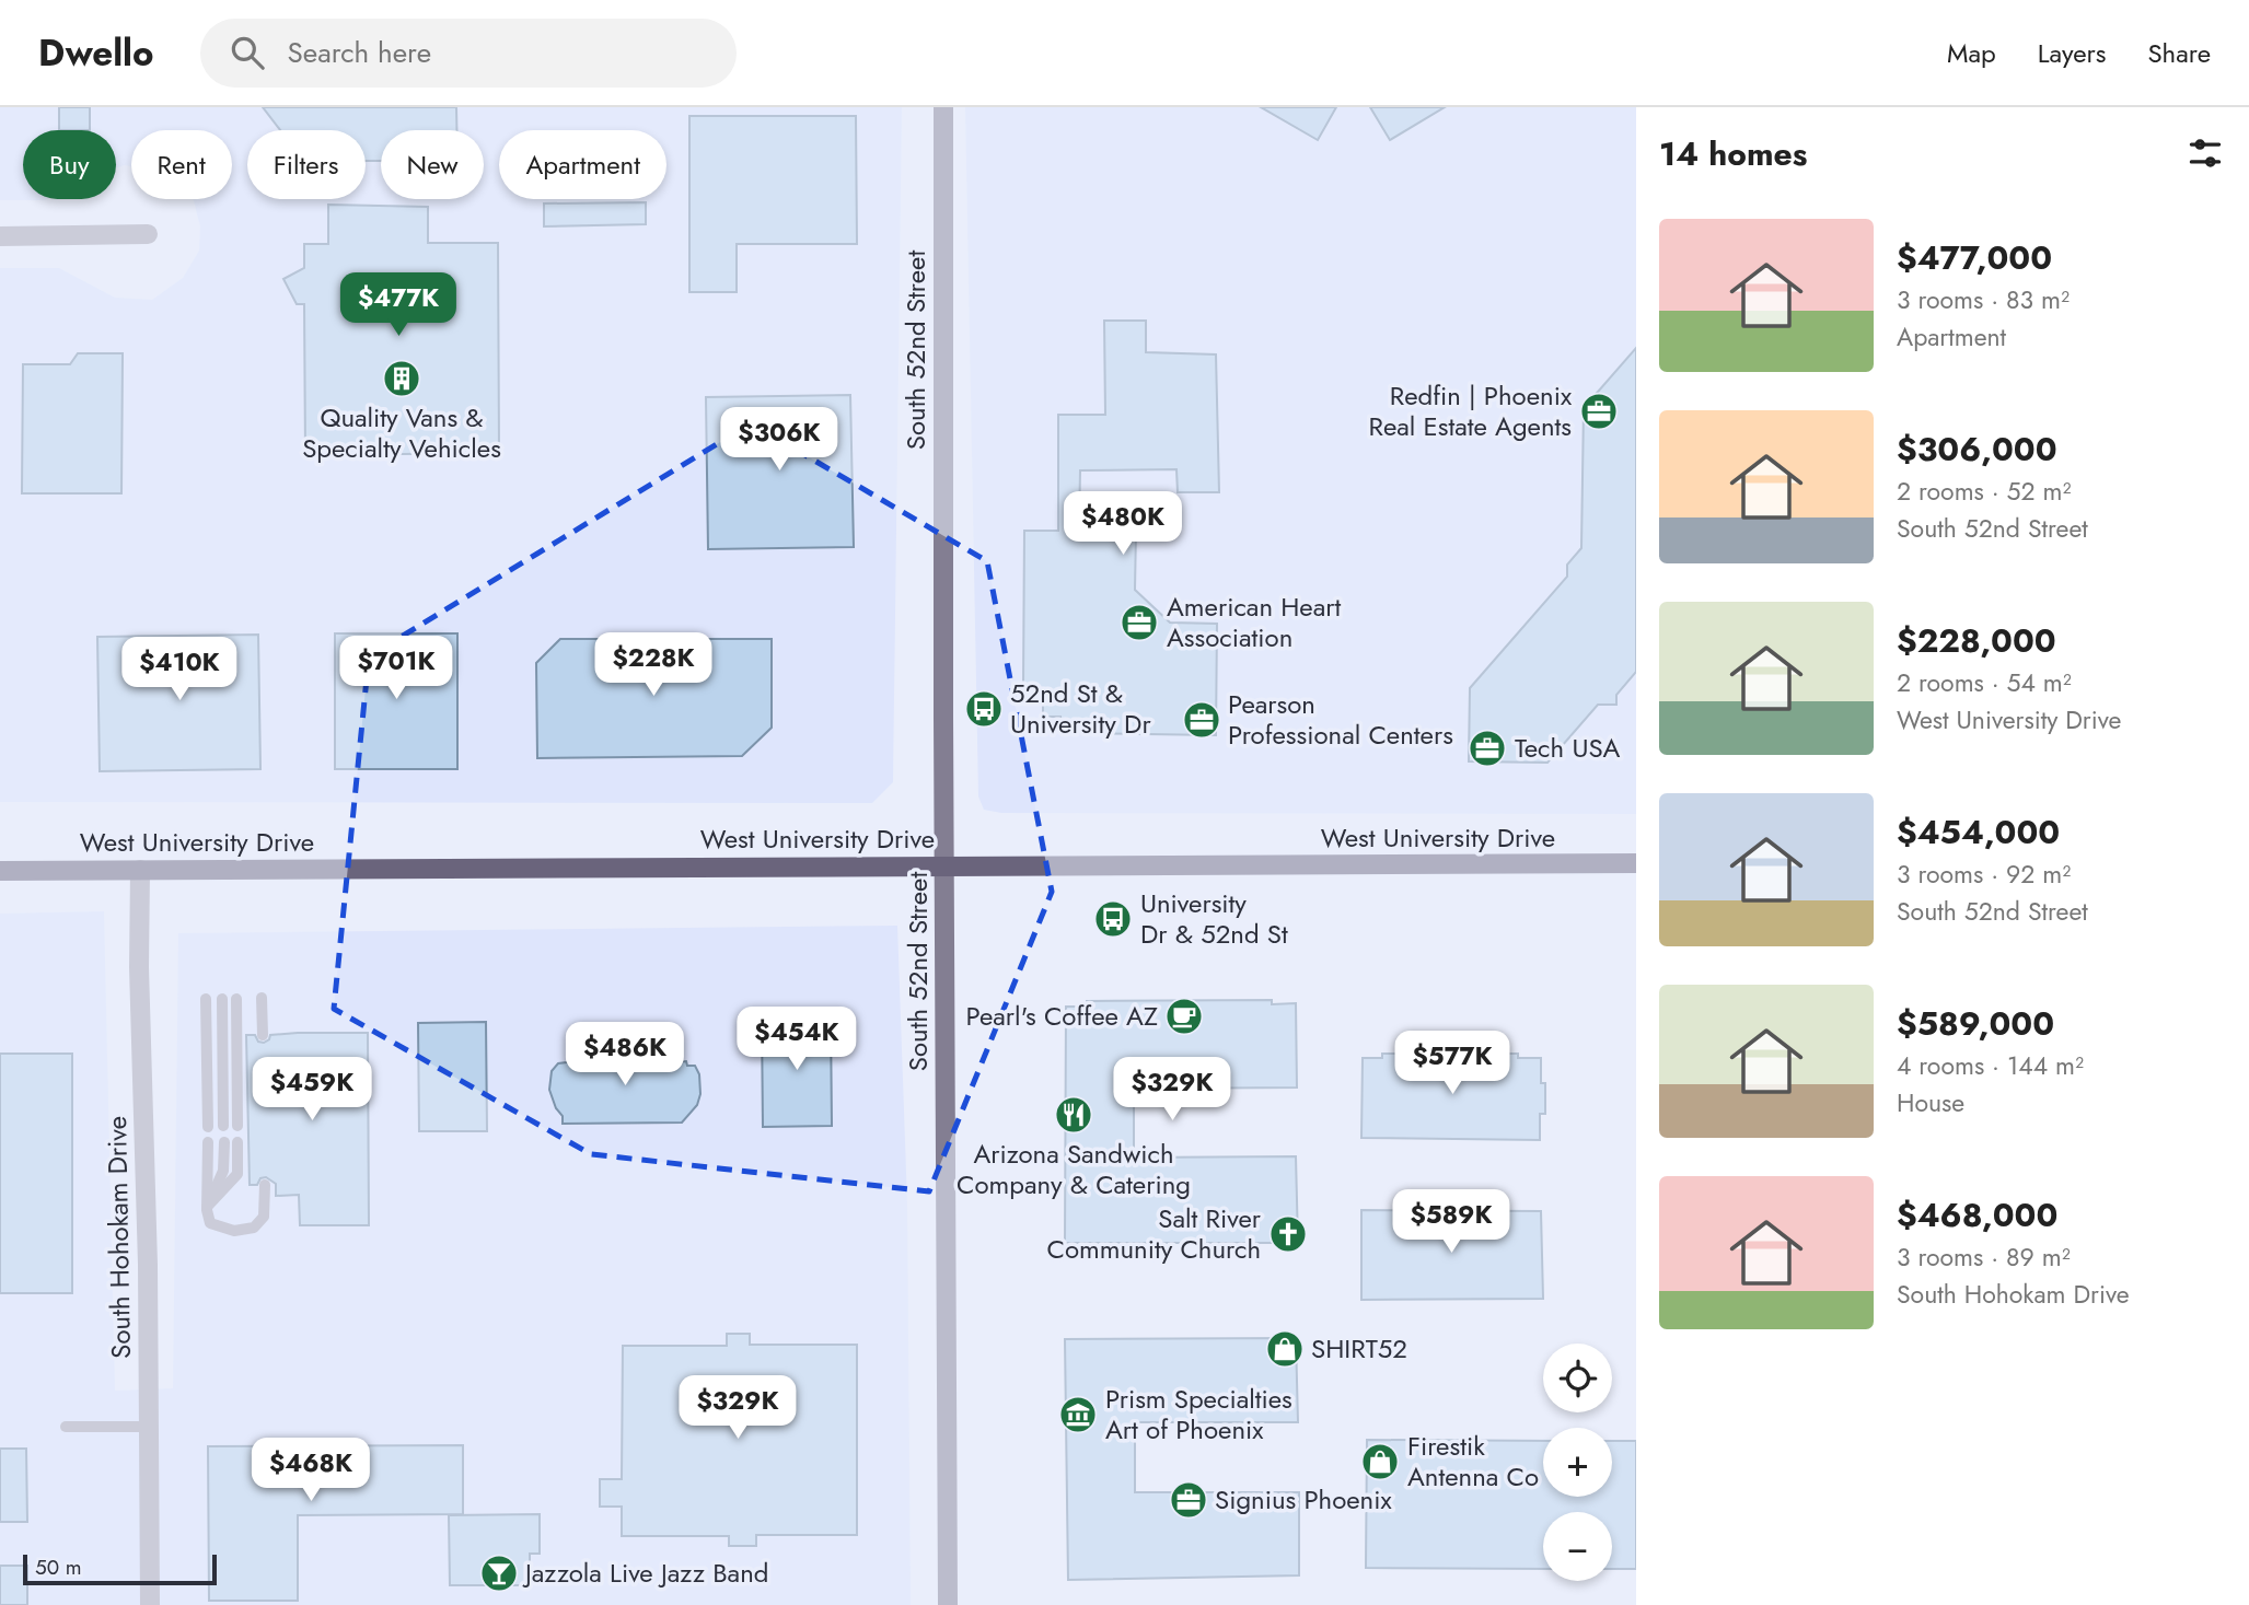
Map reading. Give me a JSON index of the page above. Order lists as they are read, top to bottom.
{
  "streets": {
    "main road": ["South 52nd Street", "West University Drive"],
    "street": ["South Hohokam Drive"]
  },
  "crossings": [
    ["South 52nd Street", "West University Drive"],
    ["West University Drive", "South Hohokam Drive"]
  ],
  "places": {
    "building": ["Quality Vans & Specialty Vehicles"],
    "office": [
      "Redfin | Phoenix Real Estate Agents",
      "American Heart Association",
      "Pearson Professional Centers",
      "Tech USA",
      "Signius Phoenix"
    ],
    "bus stop": ["52nd St & University Dr", "University Dr & 52nd St"],
    "cafe": ["Pearl's Coffee AZ"],
    "restaurant": ["Arizona Sandwich Company & Catering"],
    "church": ["Salt River Community Church"],
    "shop": ["SHIRT52", "Firestik Antenna Co"],
    "museum": ["Prism Specialties Art of Phoenix"],
    "bar": ["Jazzola Live Jazz Band"]
  },
  "scale_bar": "50 m",
  "page": {
    "header": "Dwello",
    "search": "Search here",
    "nav": ["Map", "Layers", "Share"],
    "heading": "14 homes",
    "chip": [
      "Buy",
      "Rent",
      "Filters",
      "New",
      "Apartment"
    ],
    "list": [
      {
        "name": "$477,000",
        "note": "3 rooms · 83 m² · Apartment"
      },
      {
        "name": "$306,000",
        "note": "2 rooms · 52 m² · South 52nd Street"
      },
      {
        "name": "$228,000",
        "note": "2 rooms · 54 m² · West University Drive"
      },
      {
        "name": "$454,000",
        "note": "3 rooms · 92 m² · South 52nd Street"
      },
      {
        "name": "$589,000",
        "note": "4 rooms · 144 m² · House"
      },
      {
        "name": "$468,000",
        "note": "3 rooms · 89 m² · South Hohokam Drive"
      }
    ],
    "price": [
      "$477K",
      "$306K",
      "$480K",
      "$228K",
      "$701K",
      "$410K",
      "$454K",
      "$486K",
      "$577K",
      "$459K",
      "$329K",
      "$589K",
      "$329K",
      "$468K"
    ],
    "map_buttons": ["+", "−"],
    "scale": "50 m"
  }
}
